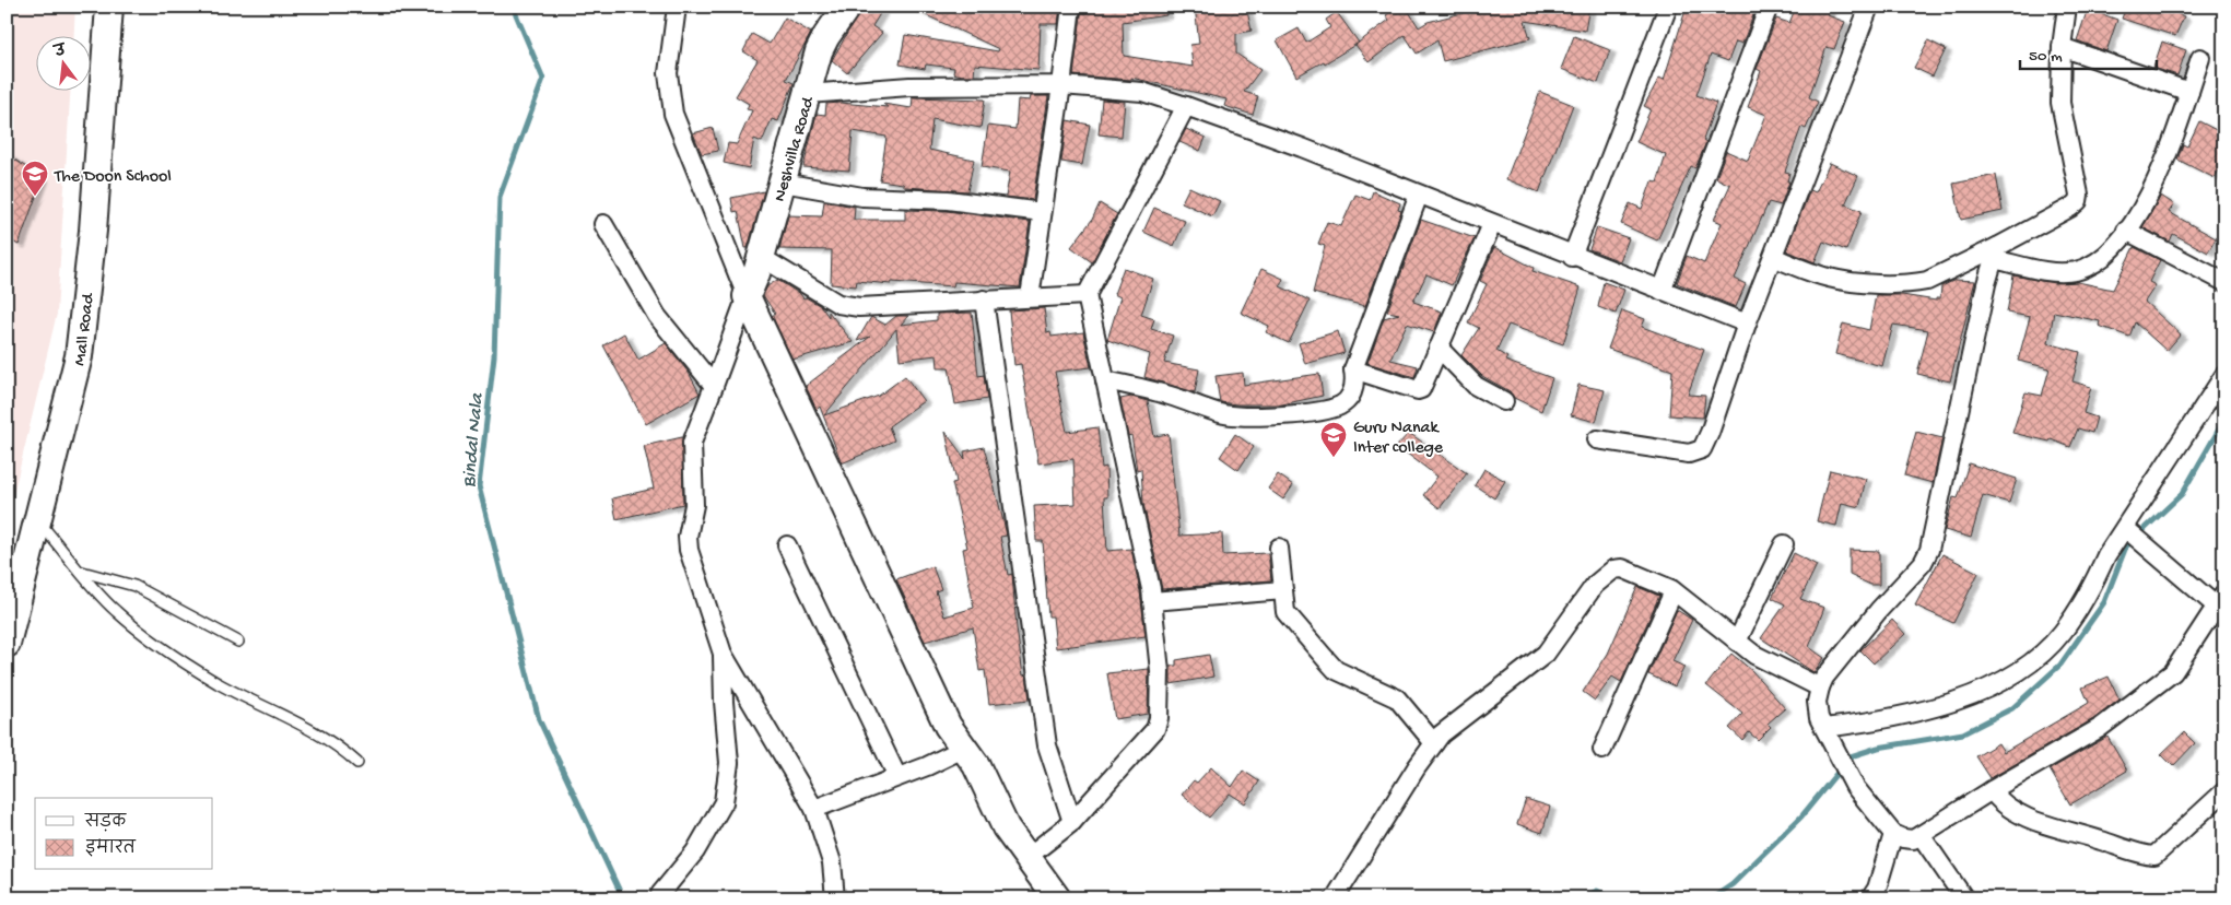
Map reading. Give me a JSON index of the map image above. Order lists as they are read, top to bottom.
{
  "streets": {
    "street": ["Neshvilla Road", "Mall Road"]
  },
  "water": ["Bindal Nala"],
  "places": {
    "school or university": ["The Doon School", "Guru Nanak Inter college"]
  },
  "legend": ["सड़क", "इमारत"],
  "scale_bar": "50 m",
  "north": "top"
}
